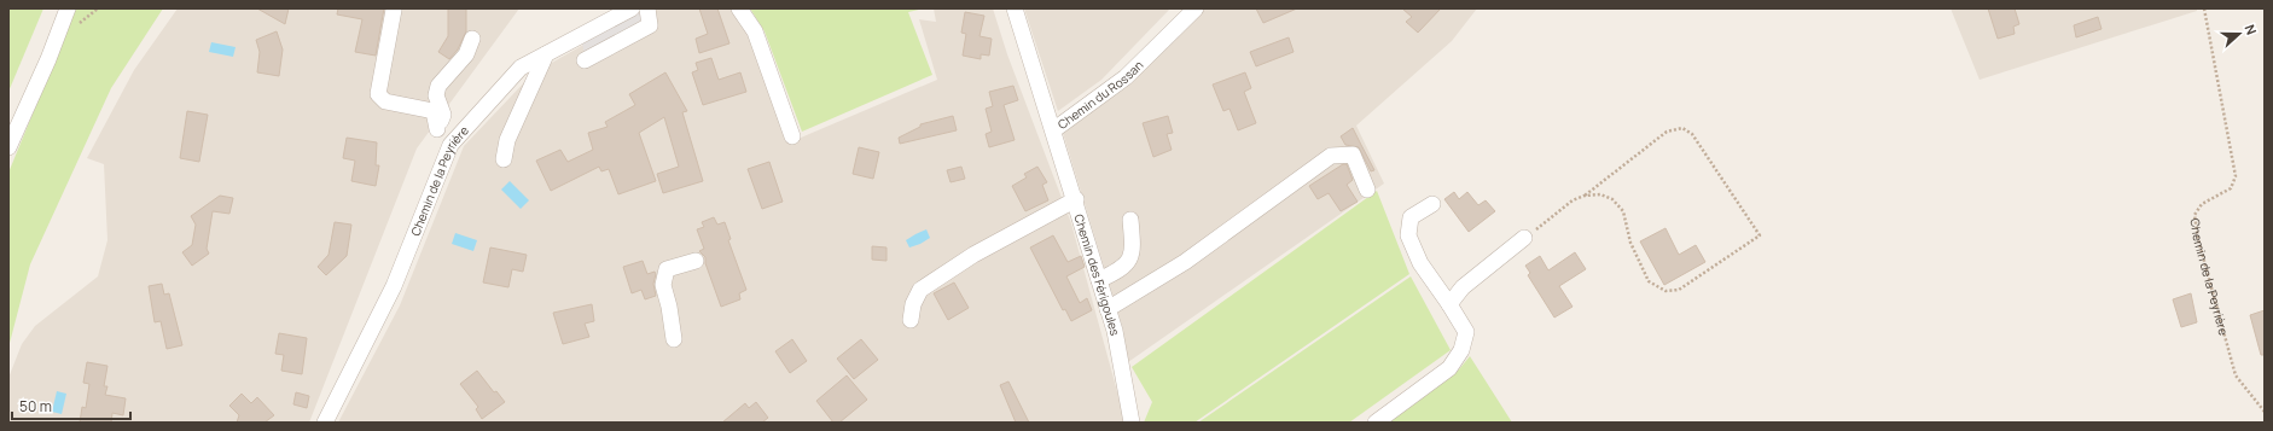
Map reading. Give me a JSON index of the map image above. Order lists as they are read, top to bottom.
{
  "streets": {
    "street": ["Chemin du Rossan", "Chemin de la Peyrière", "Chemin des Férigoules"]
  },
  "crossings": [
    ["Chemin du Rossan", "Chemin des Férigoules"]
  ],
  "scale_bar": "50 m",
  "north": "right"
}
